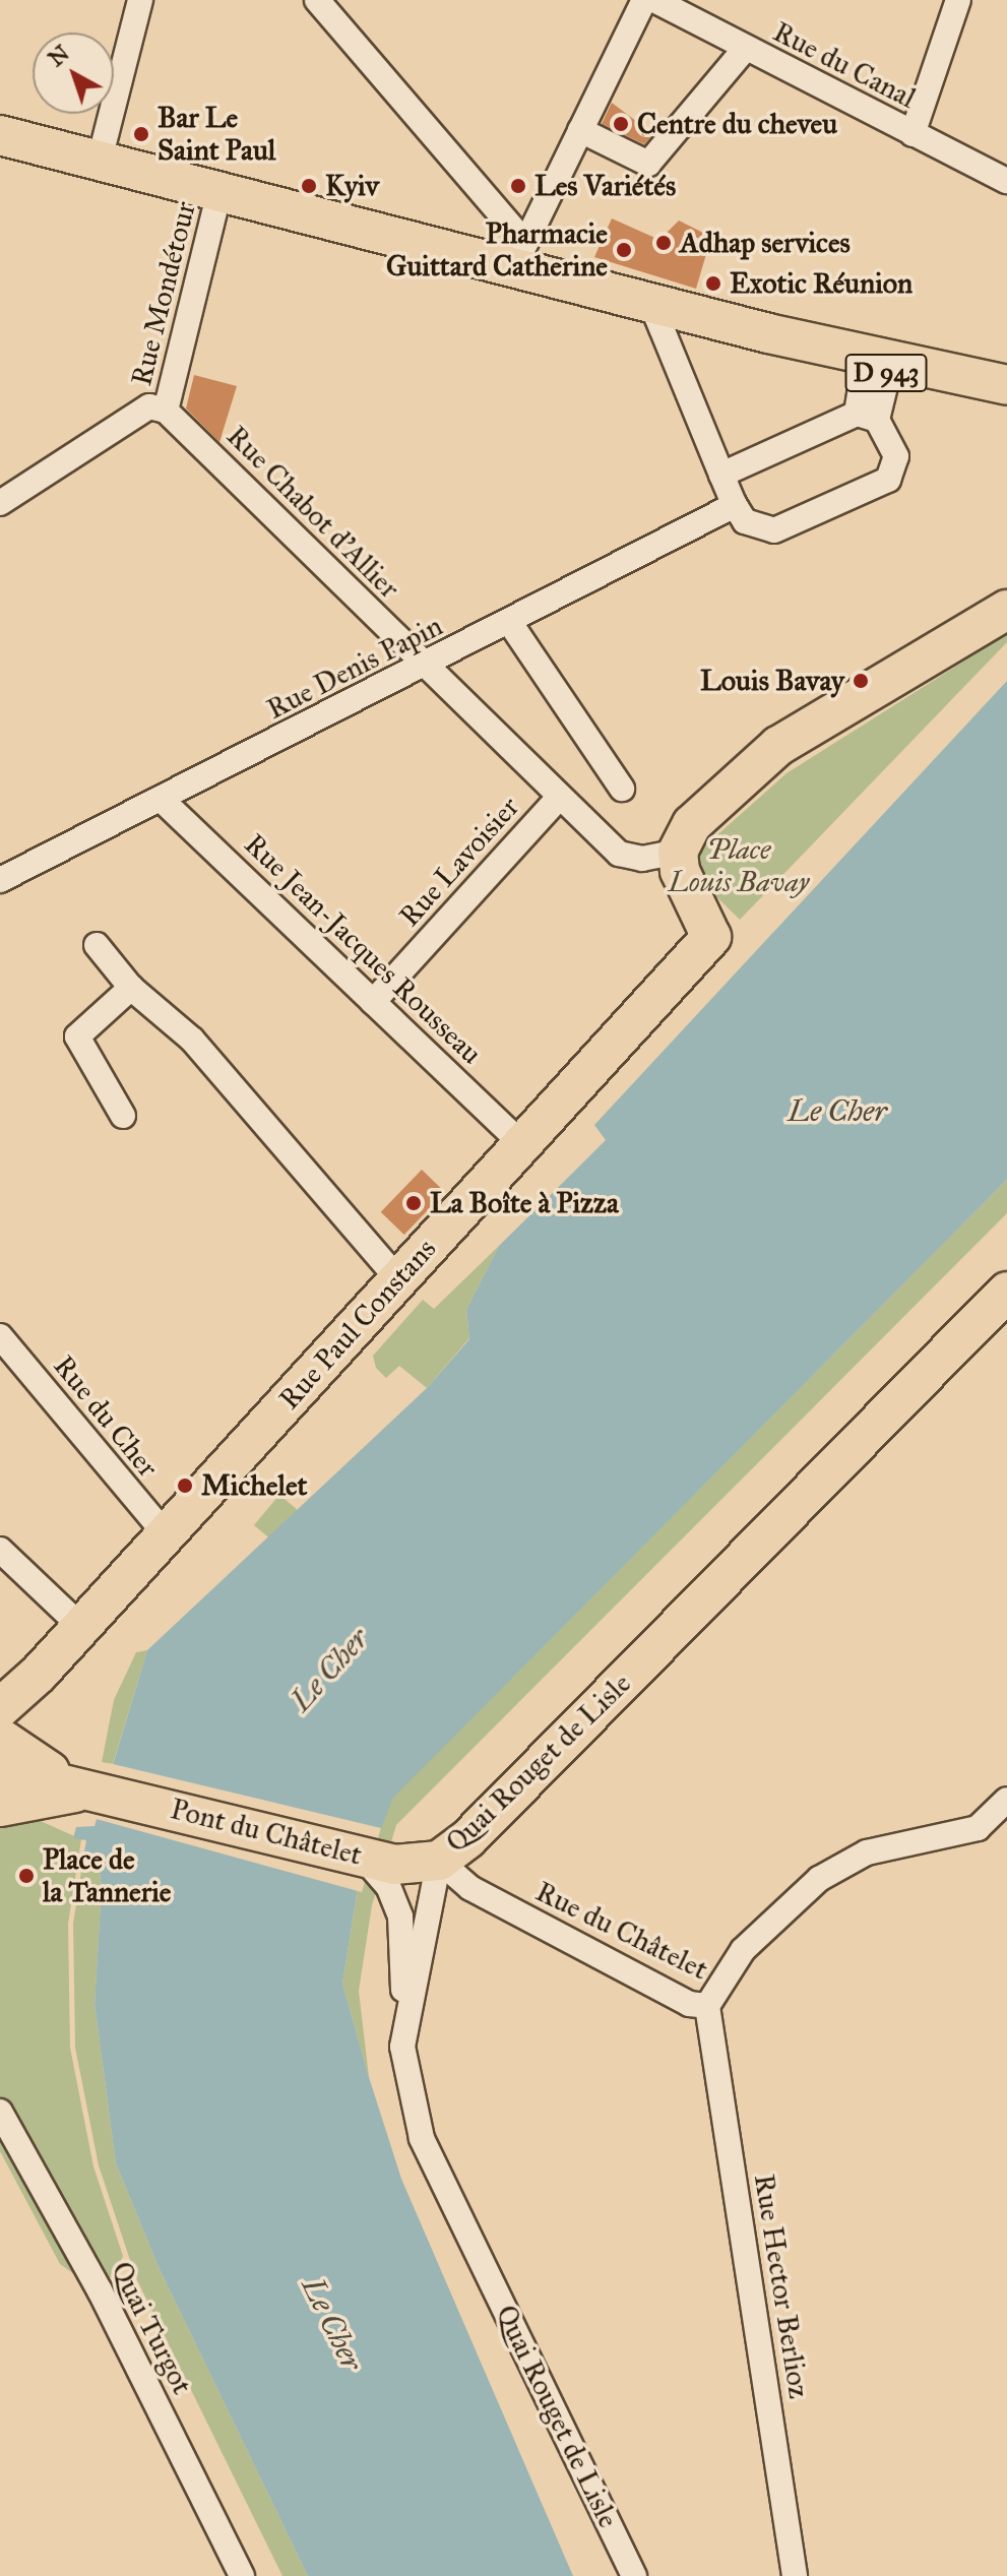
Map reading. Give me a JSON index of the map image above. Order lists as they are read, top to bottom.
{
  "streets": {
    "main road": [
      "D 943",
      "Rue Paul Constans",
      "Quai Rouget de Lisle",
      "Pont du Châtelet"
    ],
    "street": [
      "Rue du Canal",
      "Rue Mondétour",
      "Rue Chabot d'Allier",
      "Rue Denis Papin",
      "Rue Lavoisier",
      "Rue Jean-Jacques Rousseau",
      "Rue du Cher",
      "Rue du Châtelet",
      "Rue Hector Berlioz",
      "Quai Turgot"
    ]
  },
  "crossings": [
    ["Rue Mondétour", "D 943"],
    ["Rue Mondétour", "Rue Chabot d'Allier"],
    ["Rue Chabot d'Allier", "Rue Denis Papin"],
    ["Rue Chabot d'Allier", "Rue Lavoisier"],
    ["Rue Chabot d'Allier", "Rue Paul Constans"],
    ["Rue Denis Papin", "Rue Jean-Jacques Rousseau"],
    ["Rue Lavoisier", "Rue Jean-Jacques Rousseau"],
    ["Rue Jean-Jacques Rousseau", "Rue Paul Constans"],
    ["Rue Paul Constans", "Rue du Cher"],
    ["Quai Rouget de Lisle", "Pont du Châtelet"],
    ["Quai Rouget de Lisle", "Rue du Châtelet"],
    ["Pont du Châtelet", "Rue du Châtelet"],
    ["Rue du Châtelet", "Rue Hector Berlioz"]
  ],
  "water": ["Le Cher"],
  "parks": ["Place Louis Bavay"],
  "places": [
    "Centre du cheveu",
    "Bar Le Saint Paul",
    "Kyiv",
    "Les Variétés",
    "Adhap services",
    "Pharmacie Guittard Catherine",
    "Exotic Réunion",
    "Louis Bavay",
    "La Boîte à Pizza",
    "Michelet",
    "Place de la Tannerie"
  ],
  "north": "top left"
}
